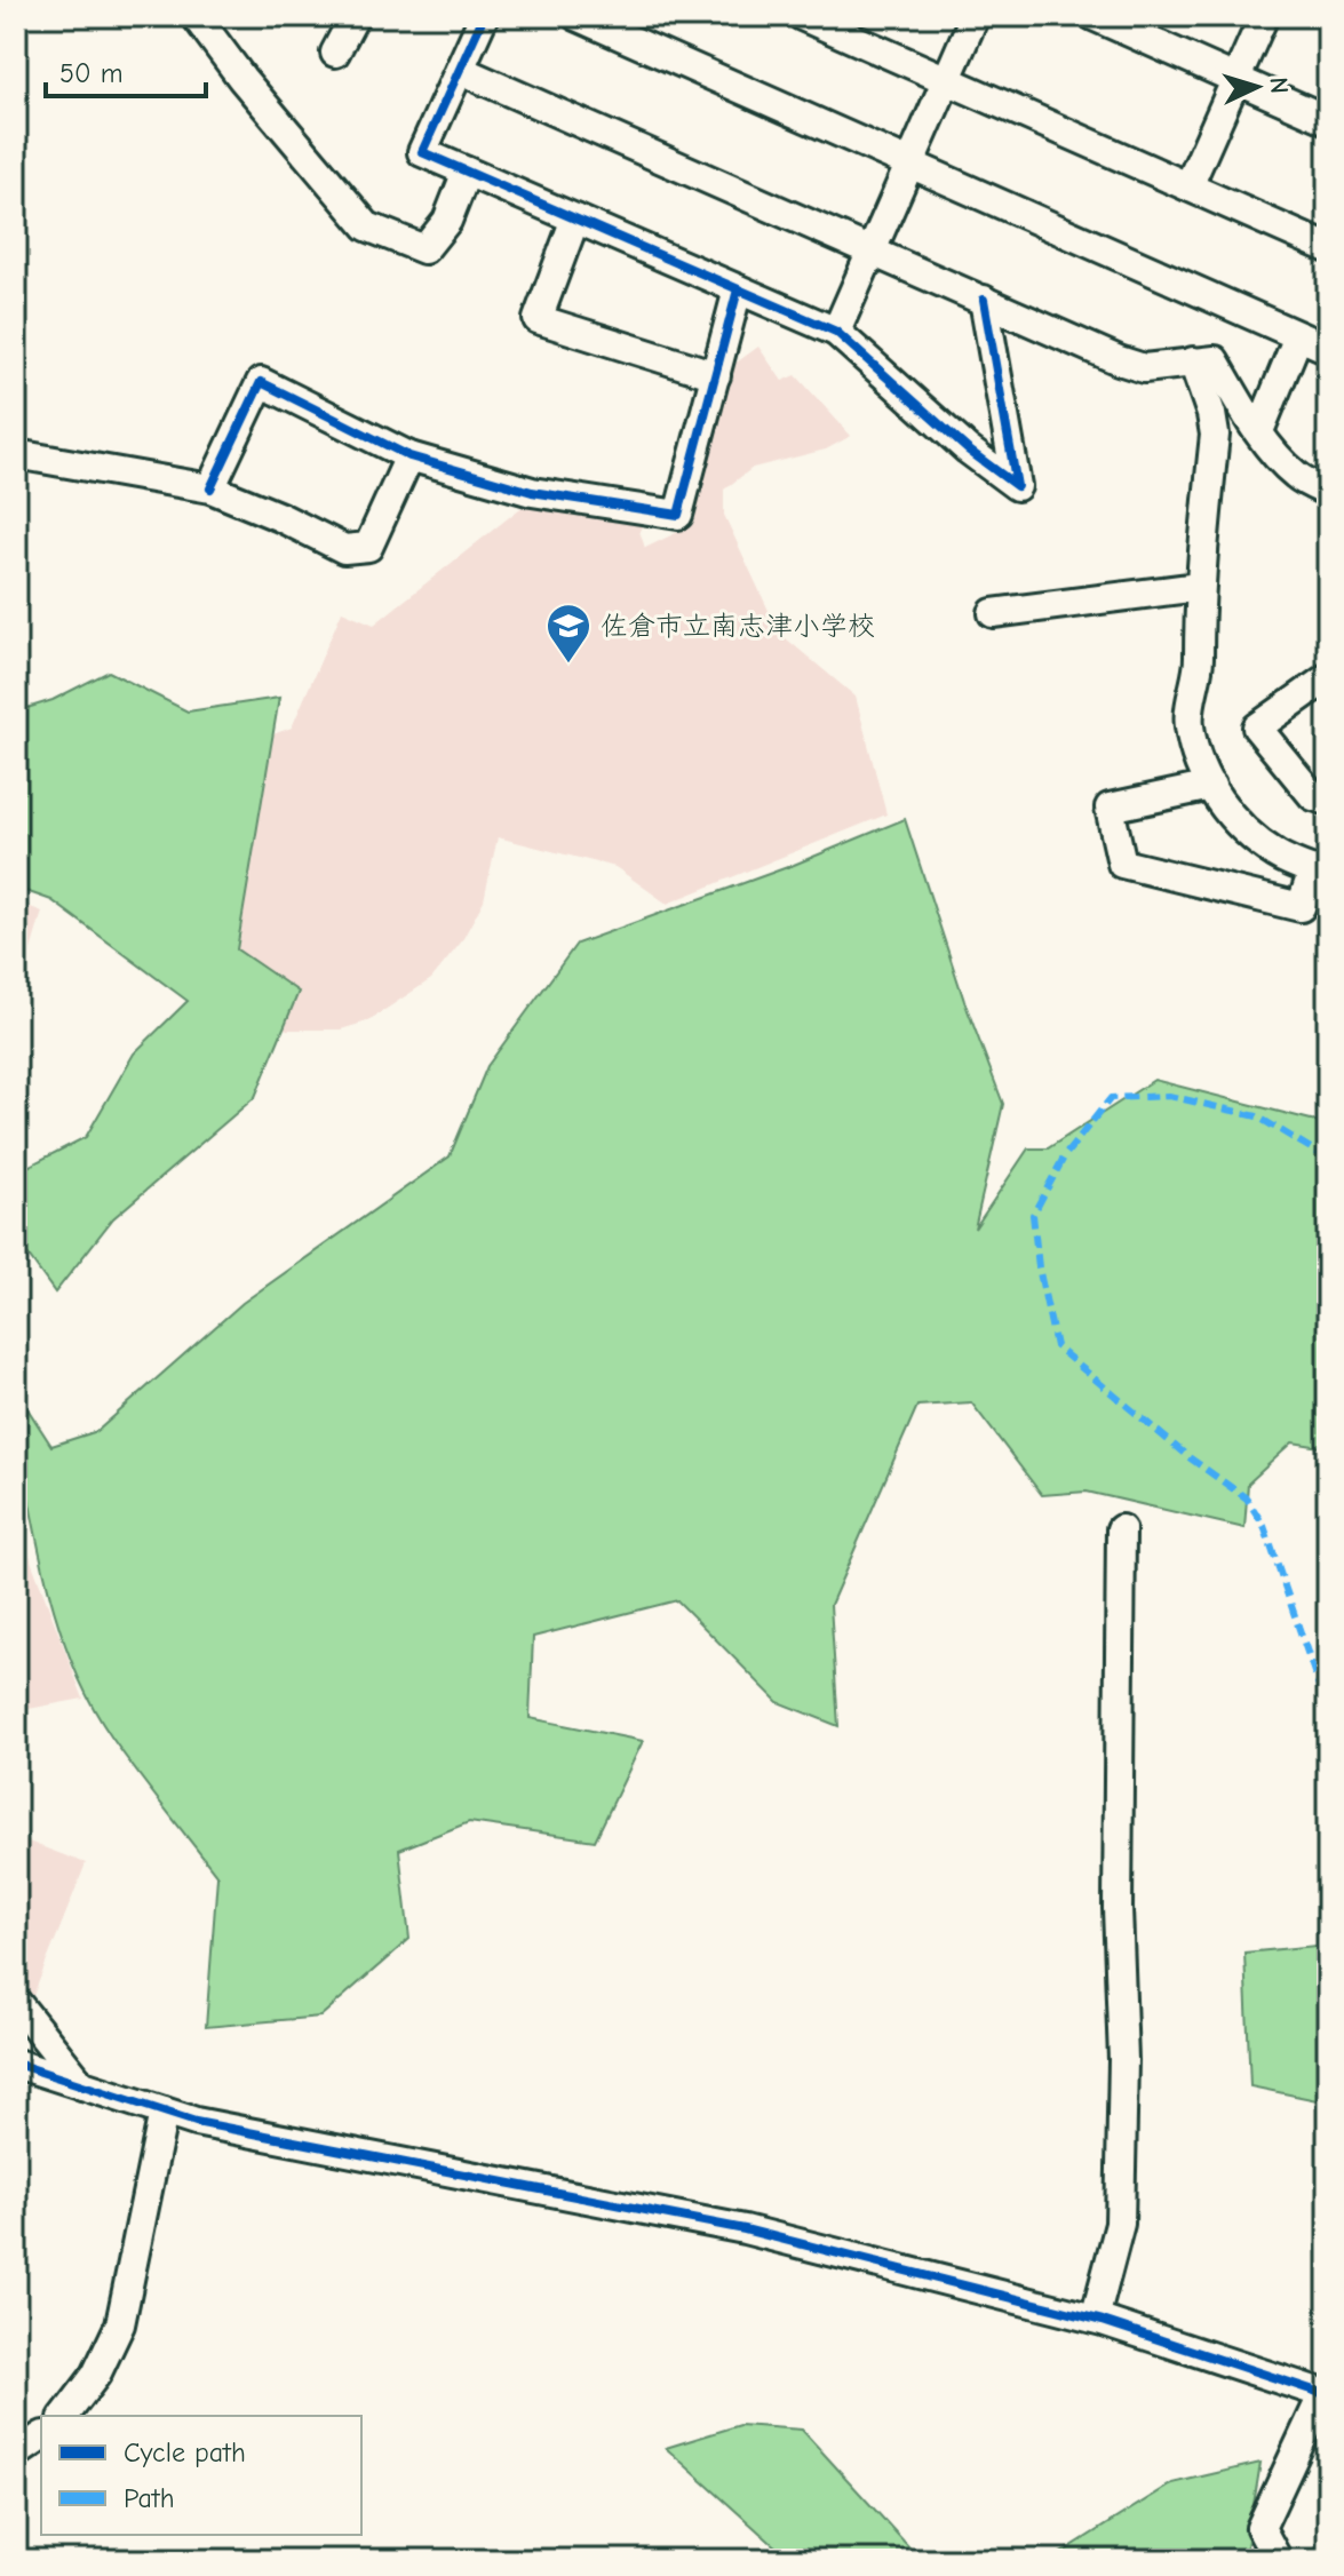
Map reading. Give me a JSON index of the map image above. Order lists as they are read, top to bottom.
{
  "places": {
    "school or university": ["佐倉市立南志津小学校"]
  },
  "legend": ["Cycle path", "Path"],
  "scale_bar": "50 m",
  "north": "right"
}
